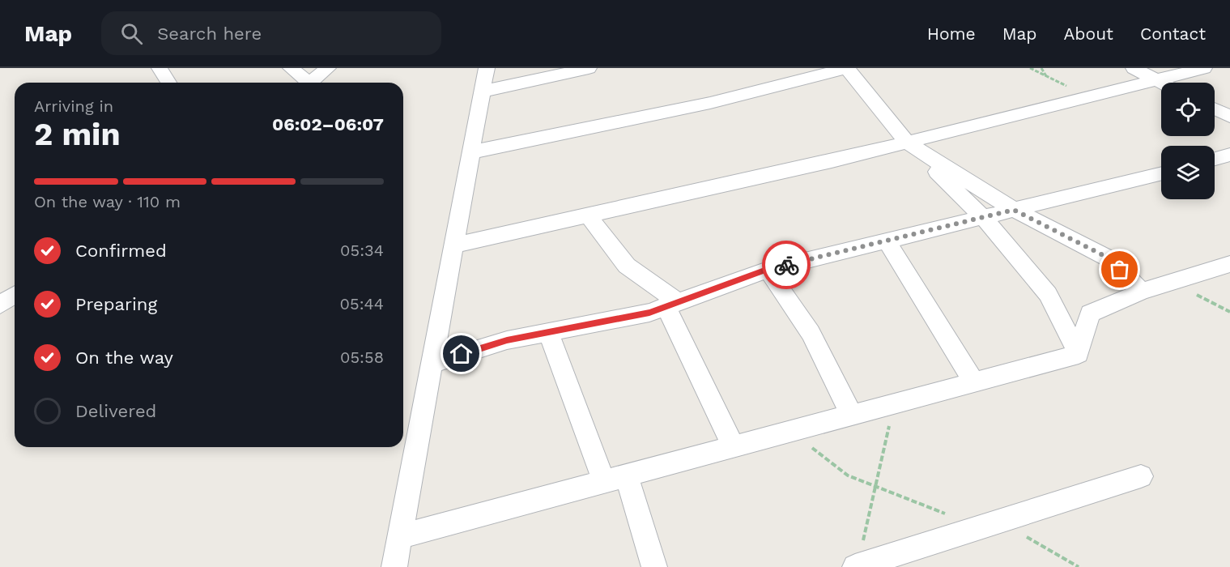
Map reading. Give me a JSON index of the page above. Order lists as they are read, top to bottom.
{
  "page": {
    "header": "Map",
    "search": "Search here",
    "nav": [
      "Home",
      "Map",
      "About",
      "Contact"
    ],
    "heading": ["2 min", "Arriving in", "06:02–06:07"],
    "bar": "On the way · 110 m",
    "list": [
      ["Confirmed", "05:34"],
      ["Preparing", "05:44"],
      ["On the way", "05:58"],
      "Delivered"
    ]
  }
}
